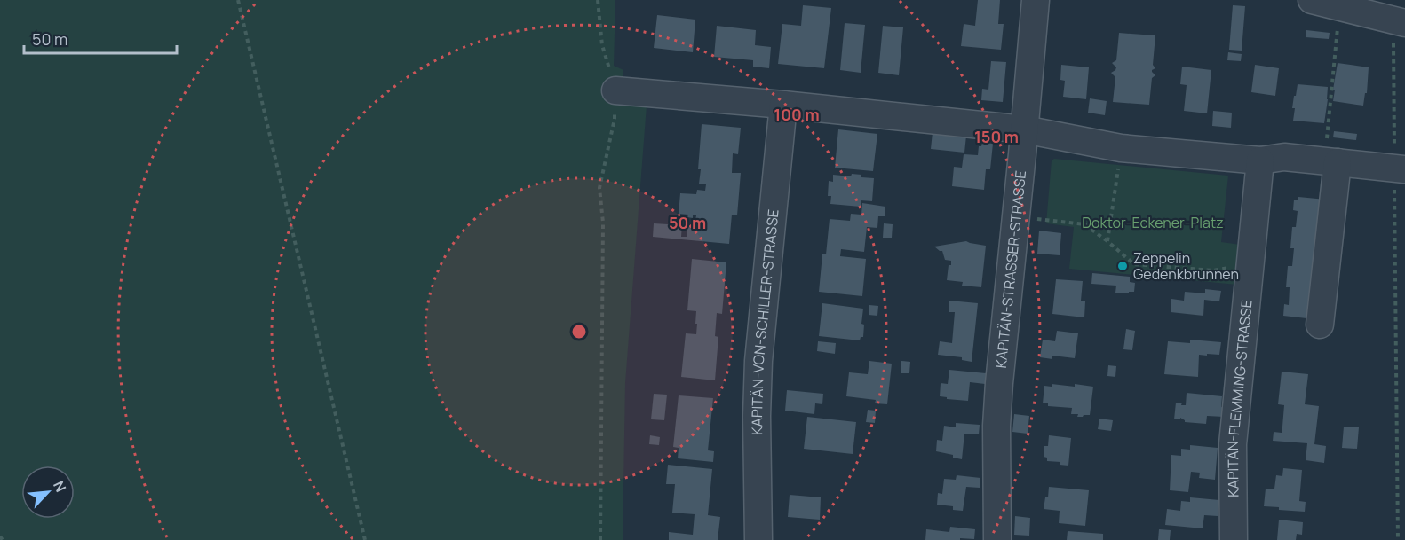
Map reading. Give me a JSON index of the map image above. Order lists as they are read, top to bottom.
{
  "streets": {
    "street": ["KAPITÄN-STRASSER-STRASSE", "KAPITÄN-VON-SCHILLER-STRASSE", "KAPITÄN-FLEMMING-STRASSE"]
  },
  "parks": ["Doktor-Eckener-Platz"],
  "places": ["Zeppelin Gedenkbrunnen"],
  "scale_bar": "50 m",
  "north": "top right",
  "rings": ["100 m", "150 m", "50 m"]
}
